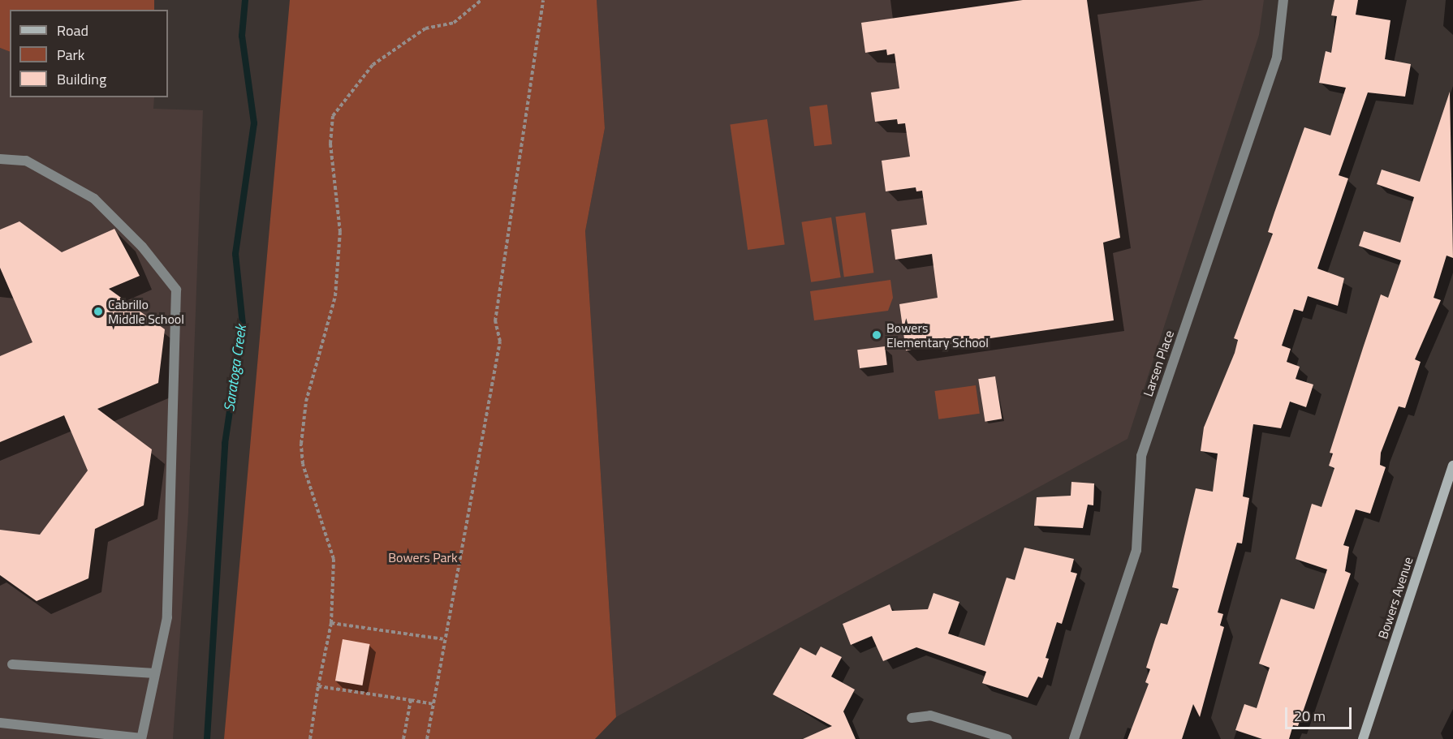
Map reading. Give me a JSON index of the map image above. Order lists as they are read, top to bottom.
{
  "streets": {
    "main road": ["Bowers Avenue"],
    "street": ["Larsen Place"]
  },
  "water": ["Saratoga Creek"],
  "parks": ["Bowers Park"],
  "places": ["Cabrillo Middle School", "Bowers Elementary School"],
  "legend": ["Road", "Park", "Building"],
  "scale_bar": "20 m"
}
